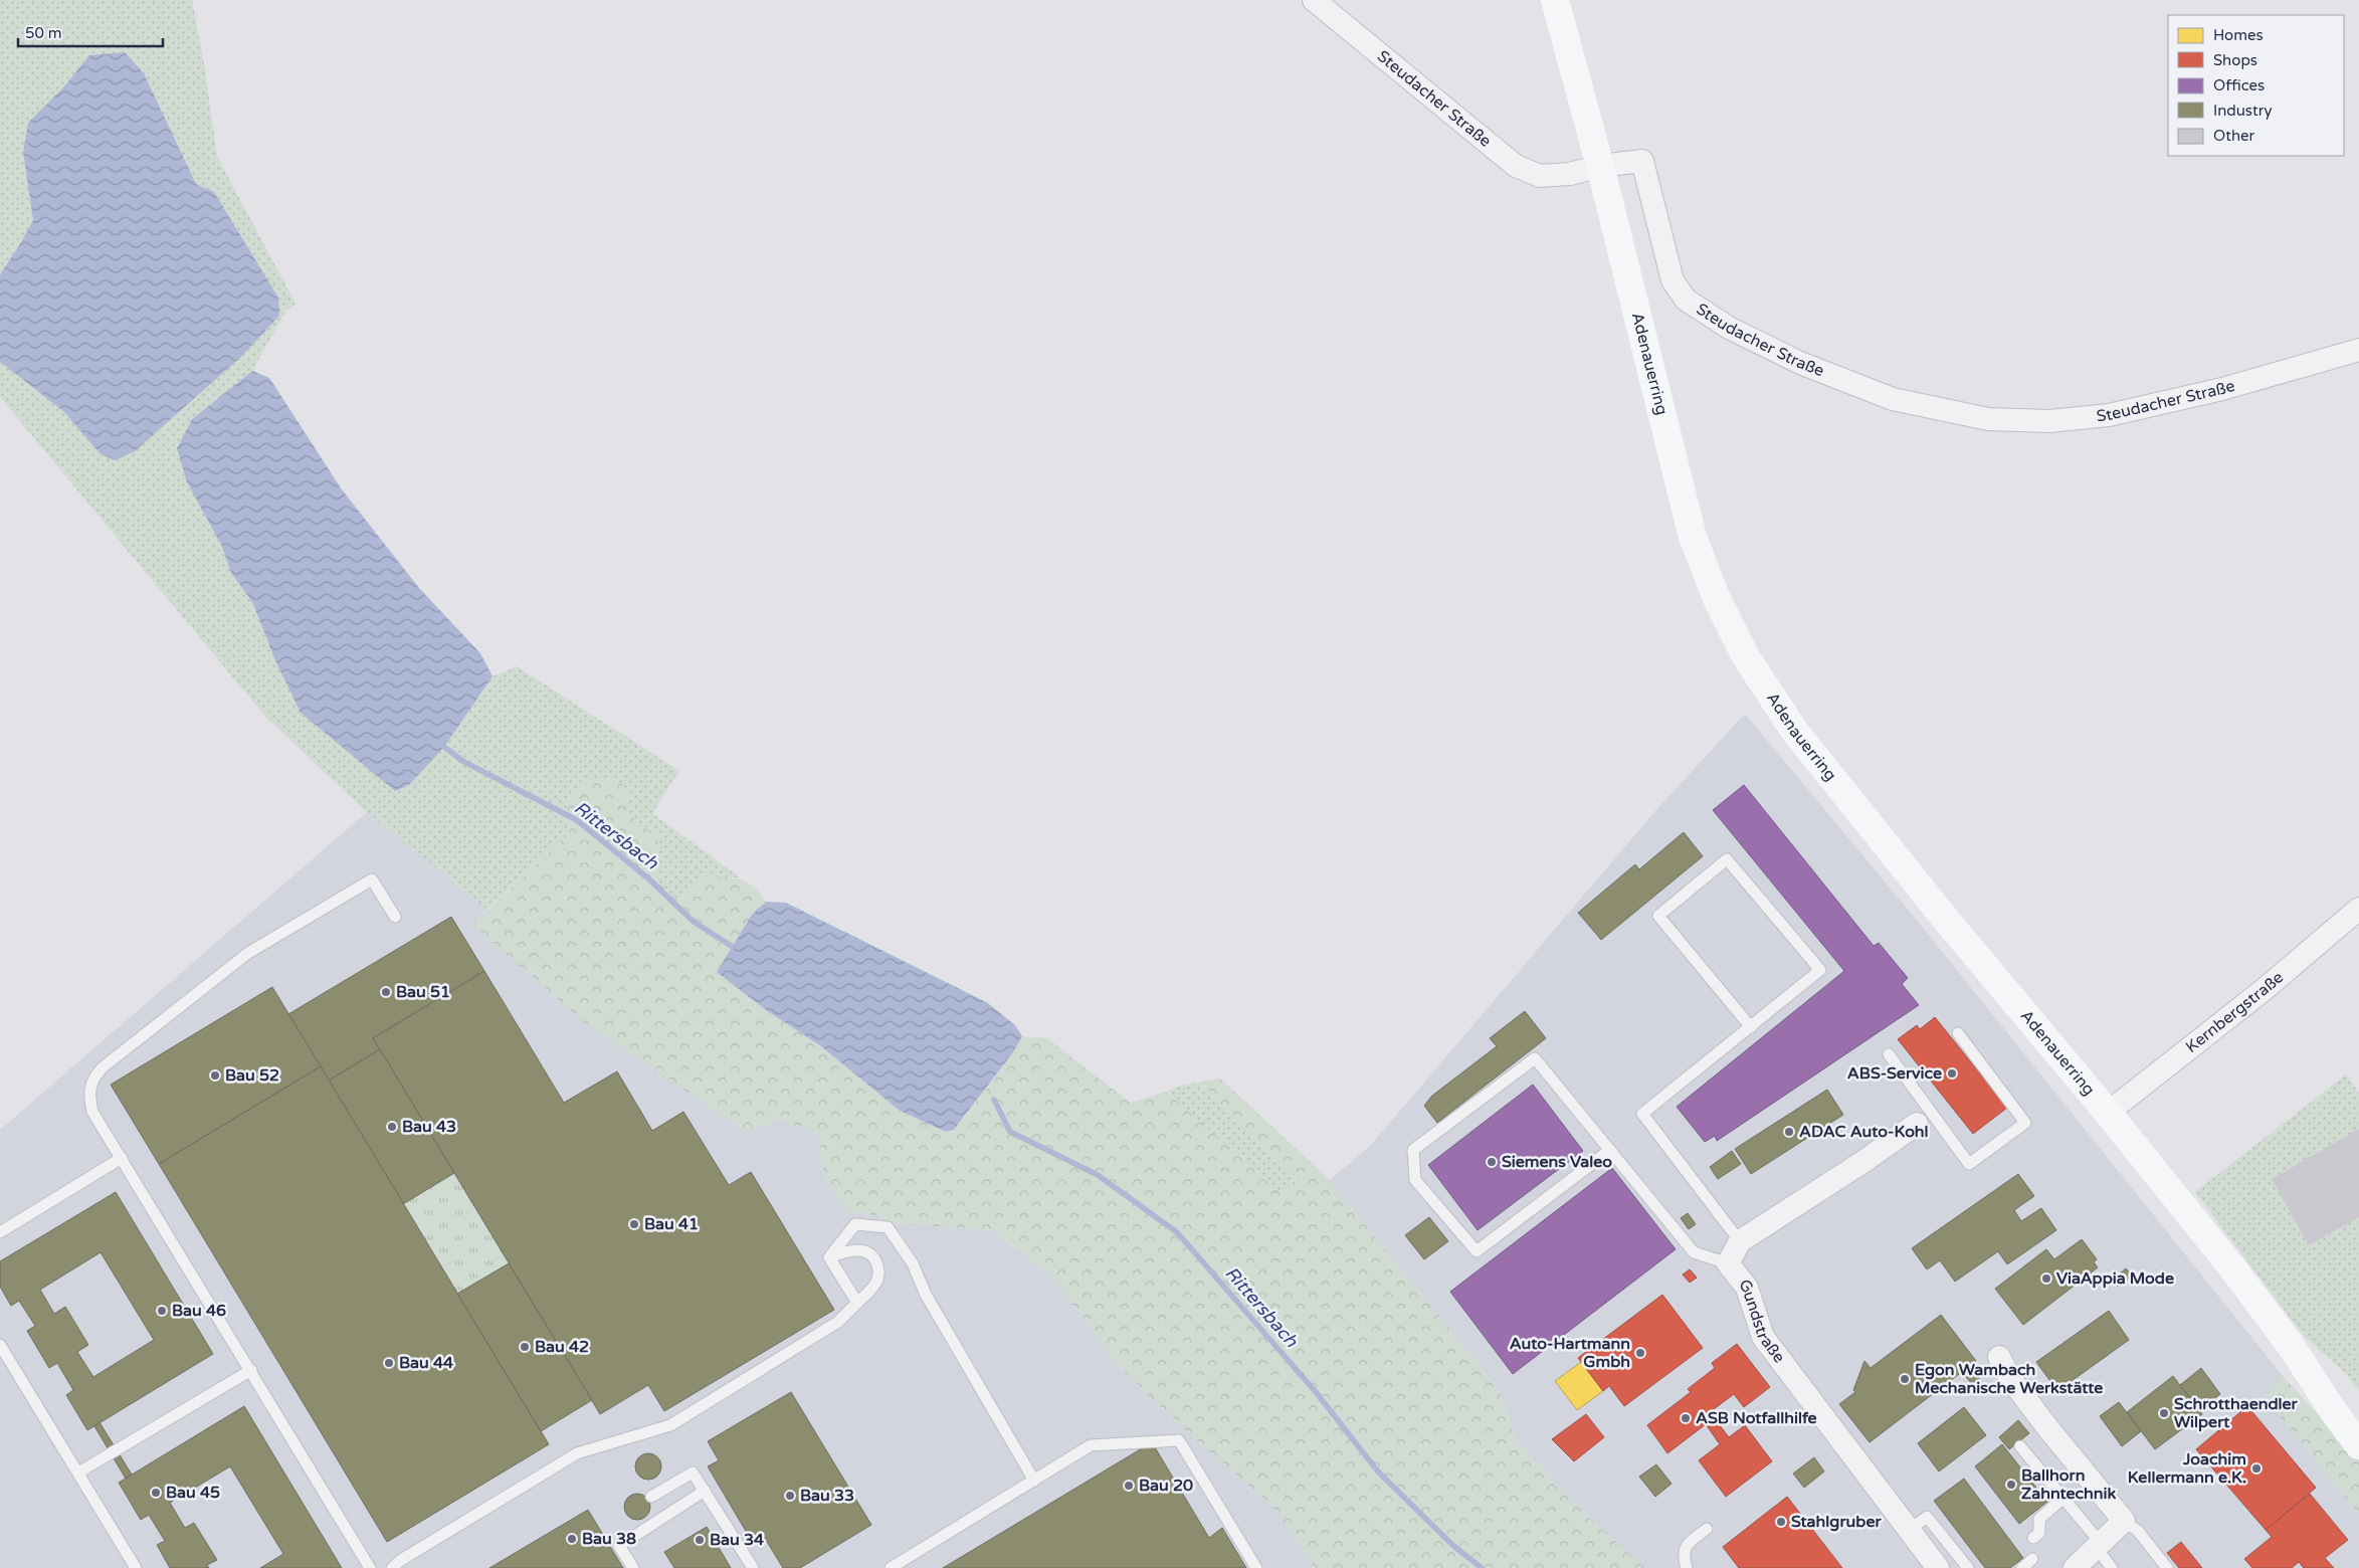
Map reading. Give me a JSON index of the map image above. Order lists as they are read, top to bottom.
{
  "streets": {
    "main road": ["Adenauerring"],
    "street": ["Steudacher Straße", "Kernbergstraße", "Gundstraße"]
  },
  "crossings": [
    ["Steudacher Straße", "Adenauerring"],
    ["Adenauerring", "Kernbergstraße"]
  ],
  "water": ["Rittersbach"],
  "places": [
    "Bau 51",
    "ABS-Service",
    "Bau 52",
    "Bau 43",
    "ADAC Auto-Kohl",
    "Siemens Valeo",
    "Bau 41",
    "ViaAppia Mode",
    "Bau 46",
    "Bau 42",
    "Auto-Hartmann Gmbh",
    "Bau 44",
    "Egon Wambach Mechanische Werkstätte",
    "Schrotthaendler Wilpert",
    "ASB Notfallhilfe",
    "Joachim Kellermann e.K.",
    "Ballhorn Zahntechnik",
    "Bau 20",
    "Bau 45",
    "Bau 33",
    "Stahlgruber",
    "Bau 38",
    "Bau 34"
  ],
  "legend": [
    "Homes",
    "Shops",
    "Offices",
    "Industry",
    "Other"
  ],
  "scale_bar": "50 m"
}
